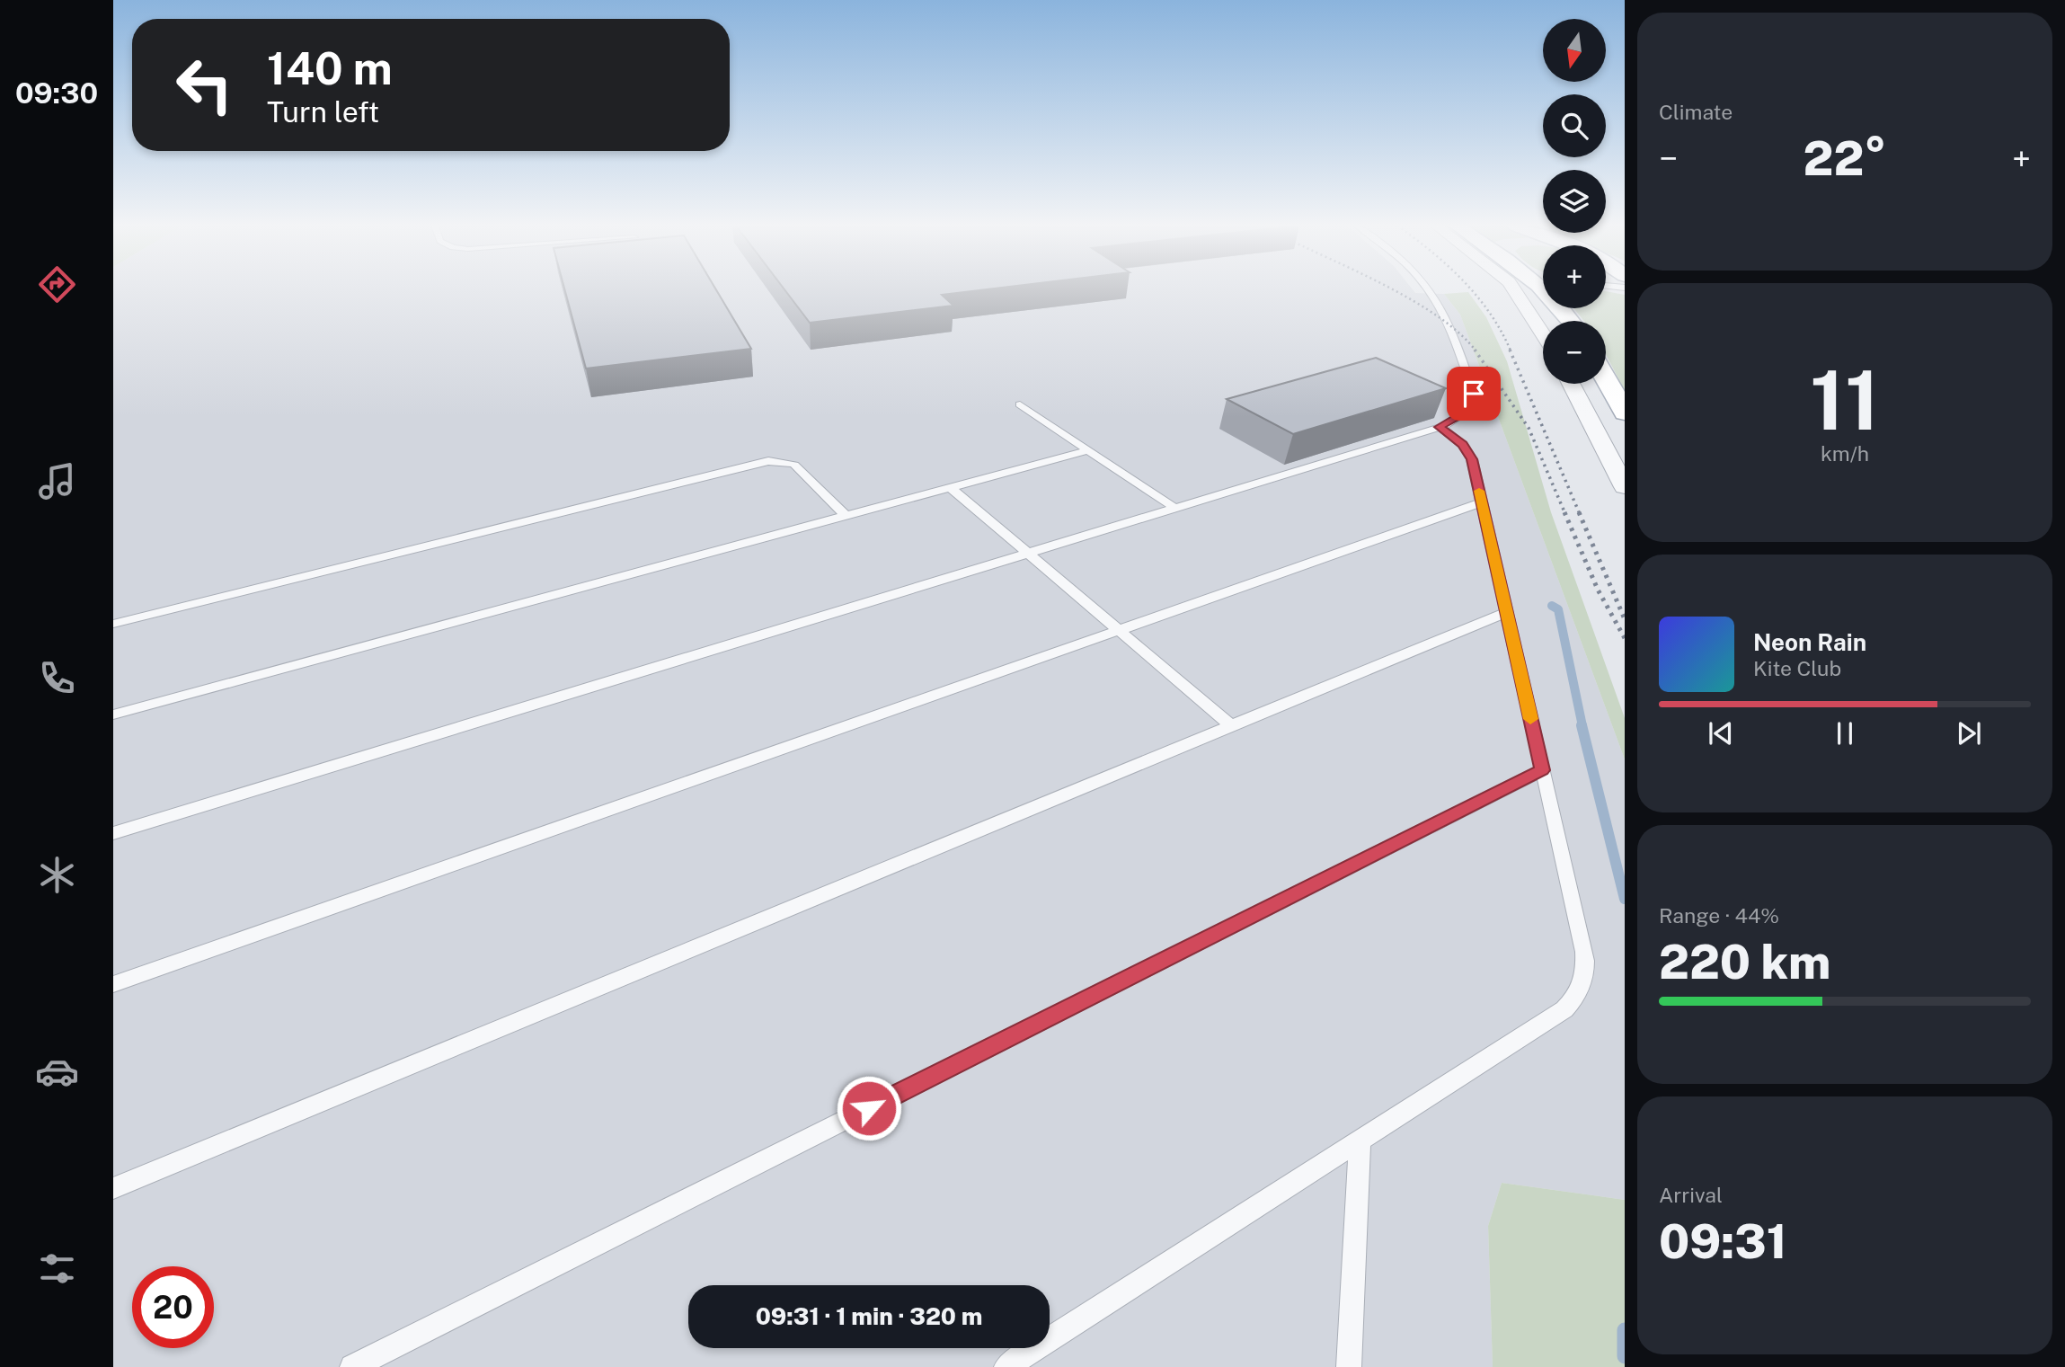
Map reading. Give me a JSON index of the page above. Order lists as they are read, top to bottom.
{
  "north": "bottom",
  "page": {
    "tabs": "09:30",
    "tile": [
      "Climate",
      ["11", "km/h"],
      ["Range · 44%", "220 km"],
      ["Arrival", "09:31"]
    ],
    "map_buttons": ["+", "−"],
    "turn": ["140 m", "Turn left"],
    "heat": ["−", "22°", "+"],
    "song": ["Neon Rain", "Kite Club"],
    "limit": "20",
    "trip": "09:31 · 1 min · 320 m"
  }
}
